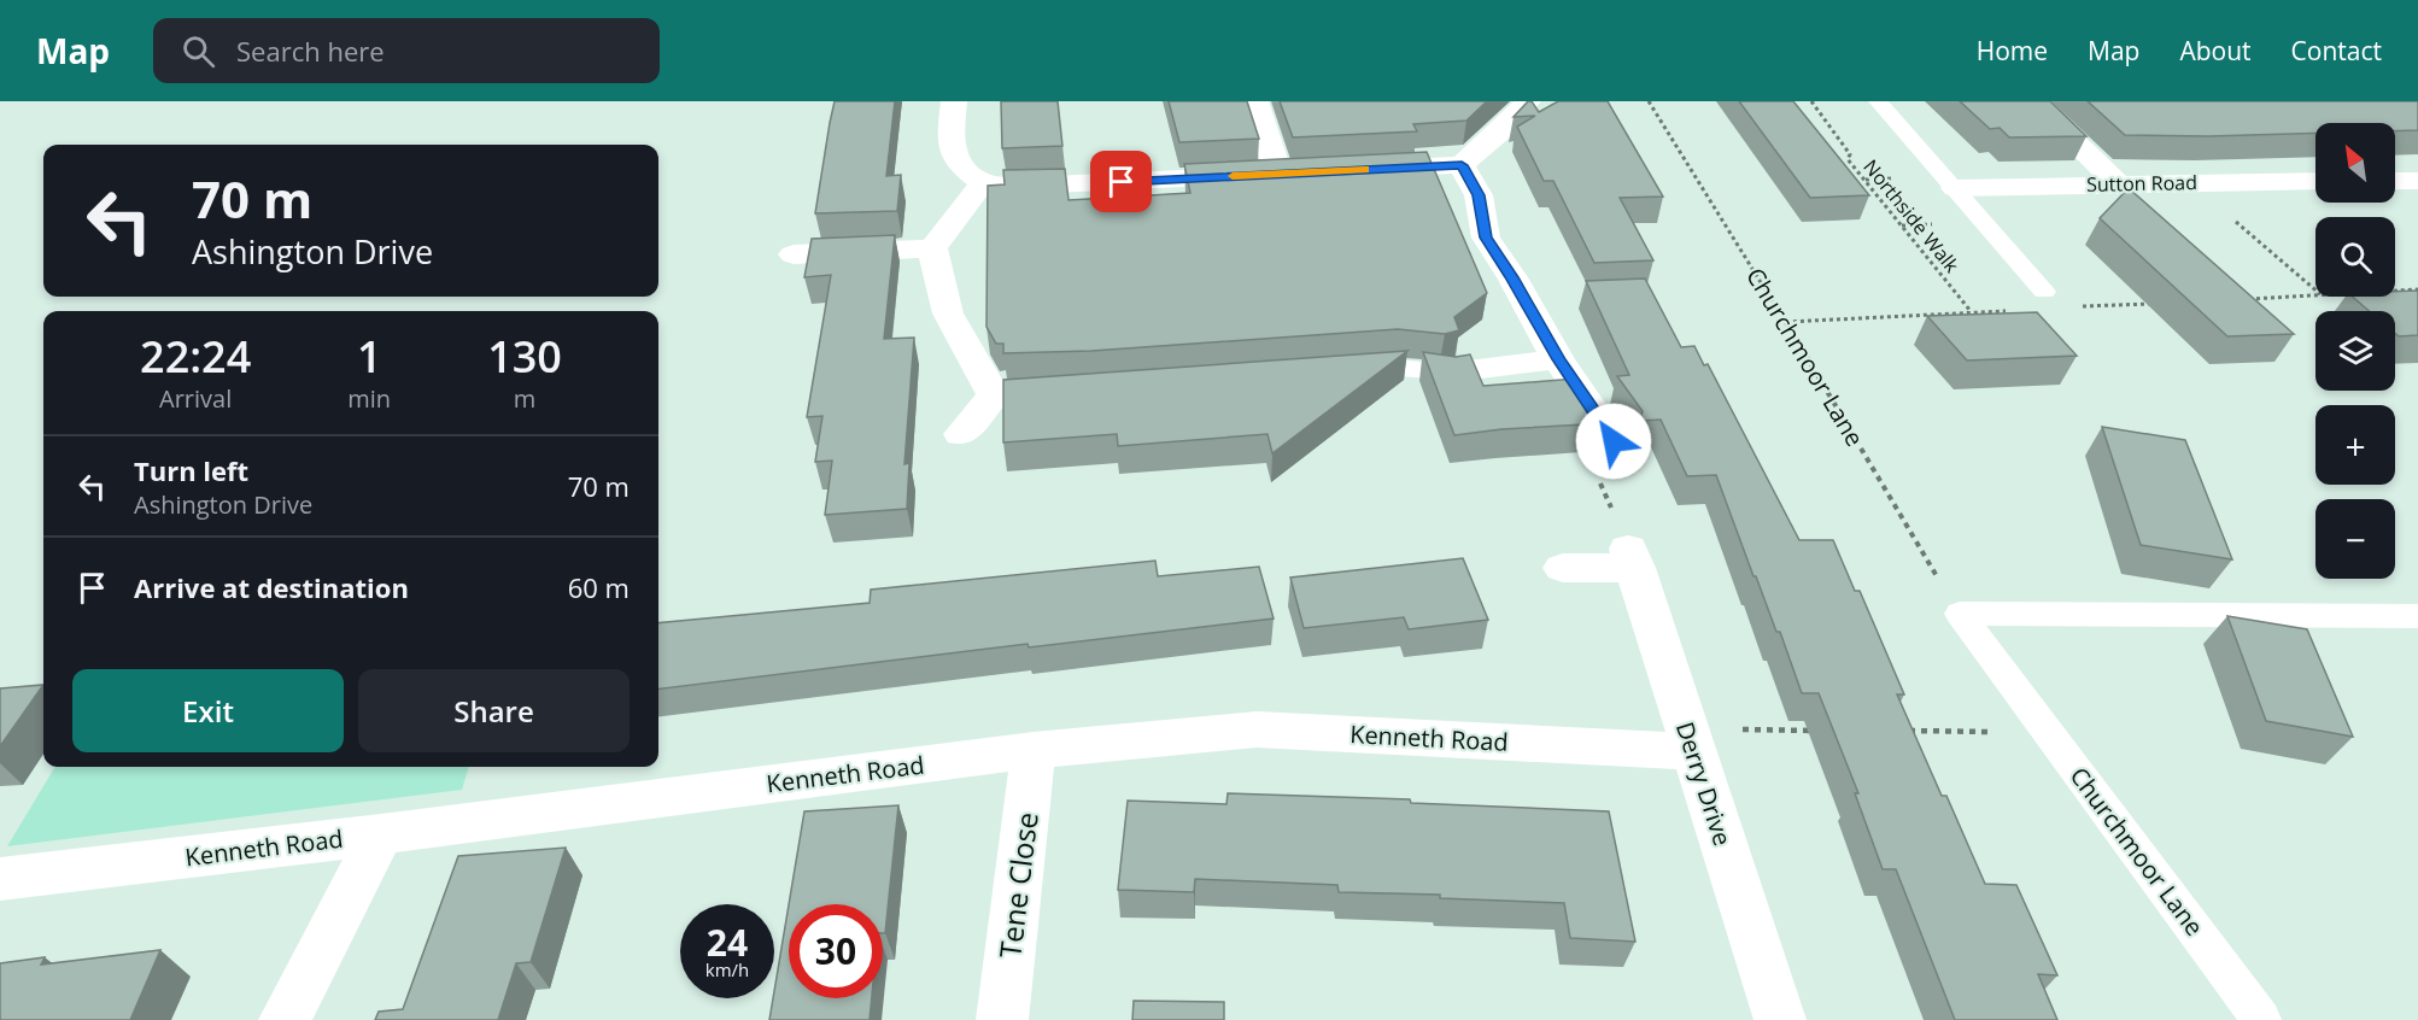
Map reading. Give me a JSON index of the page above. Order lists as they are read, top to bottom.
{
  "streets": {
    "street": [
      "Sutton Road",
      "Kenneth Road",
      "Derry Drive",
      "Tene Close"
    ],
    "lane": ["Churchmoor Lane"],
    "path": ["Northside Walk"]
  },
  "crossings": [
    ["Kenneth Road", "Derry Drive"],
    ["Kenneth Road", "Tene Close"]
  ],
  "north": "top left",
  "page": {
    "header": "Map",
    "search": "Search here",
    "nav": [
      "Home",
      "Map",
      "About",
      "Contact"
    ],
    "map_buttons": ["+", "−"],
    "turn": ["70 m", "Ashington Drive"],
    "eta": [
      "22:24",
      "Arrival",
      "1",
      "min",
      "130",
      "m"
    ],
    "list": [
      {
        "name": "Turn left",
        "note": "Ashington Drive",
        "value": "70 m"
      },
      {
        "name": "Arrive at destination",
        "value": "60 m"
      }
    ],
    "buttons": ["Exit", "Share"],
    "speed": "24 km/h",
    "limit": "30"
  }
}
